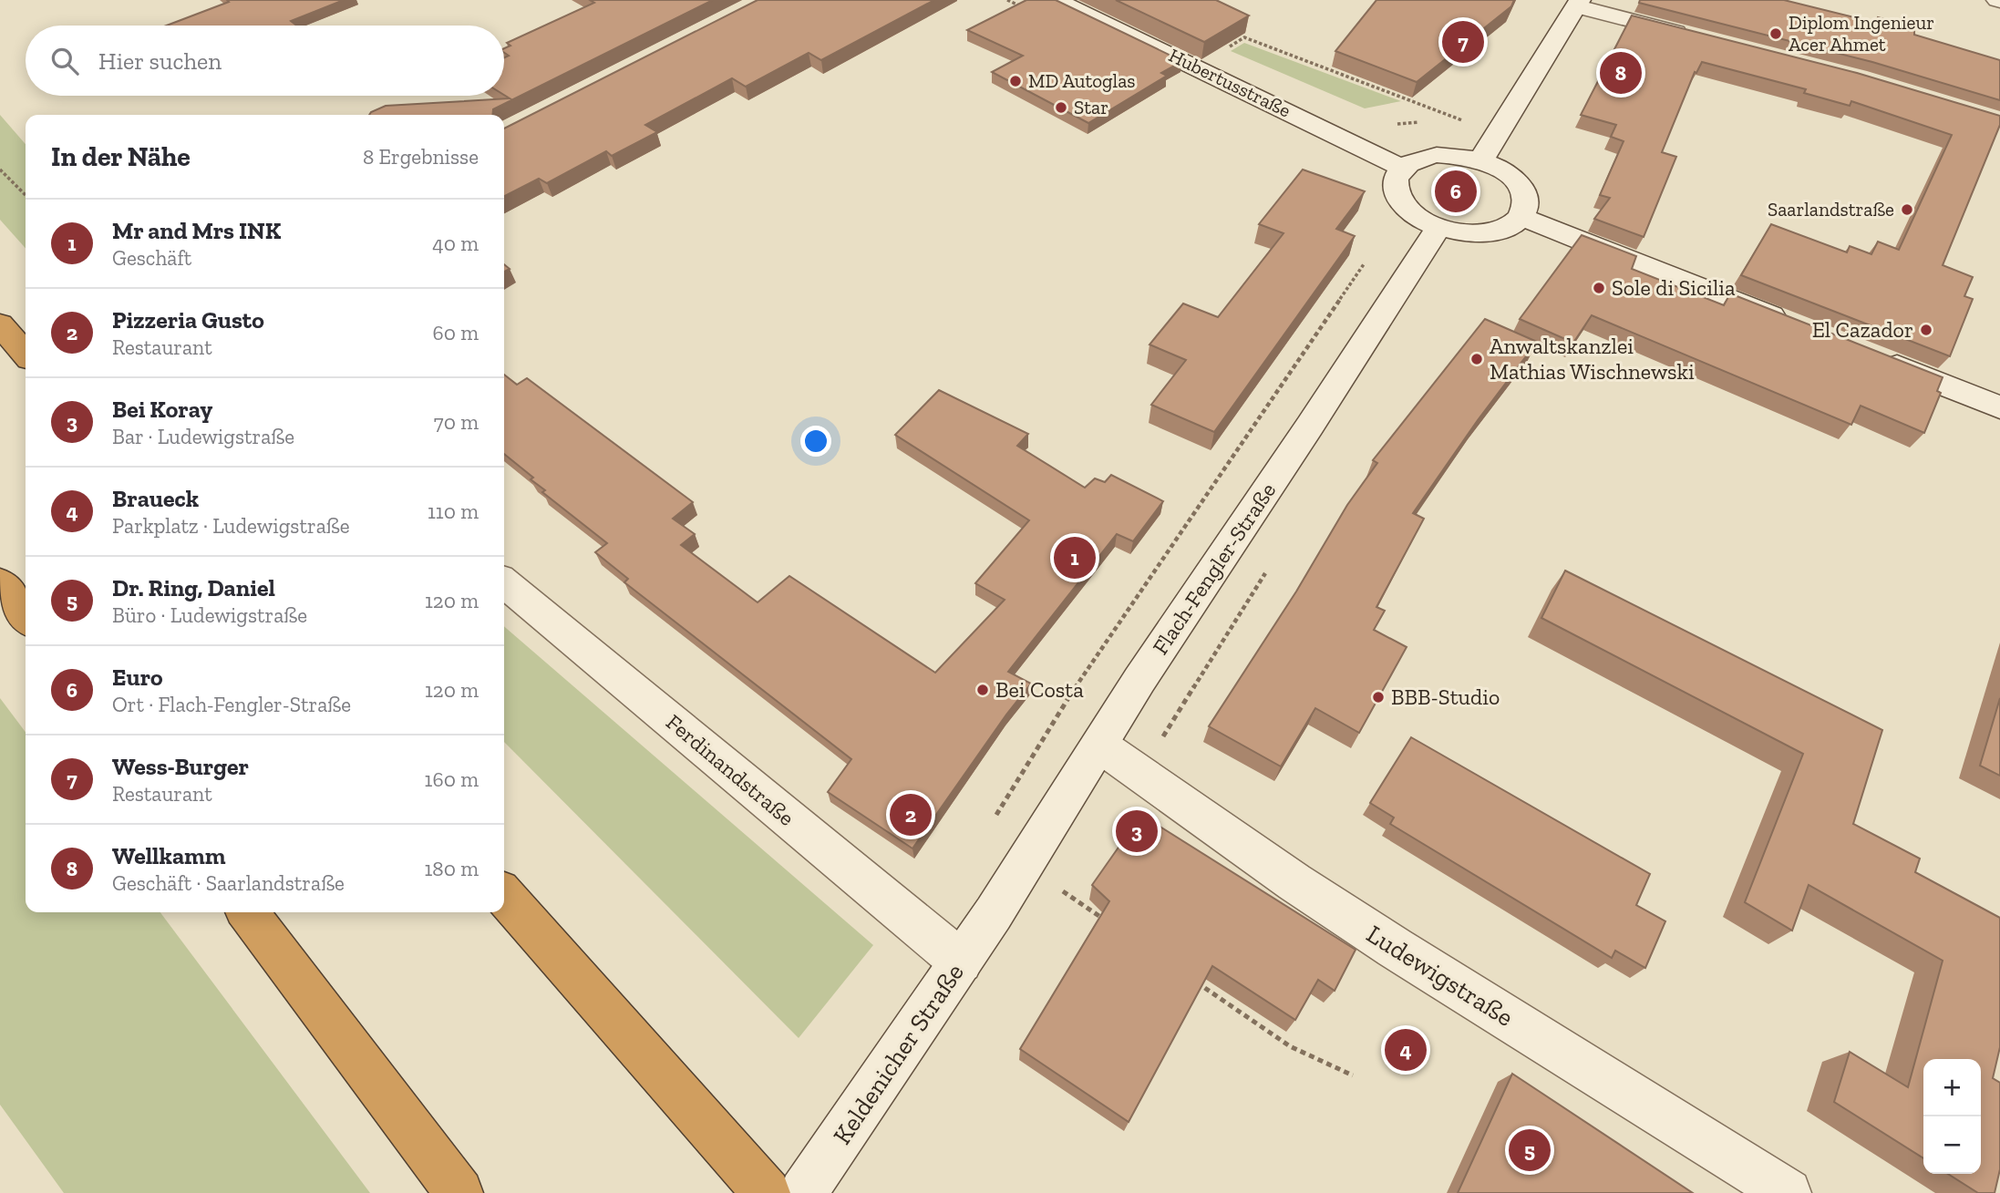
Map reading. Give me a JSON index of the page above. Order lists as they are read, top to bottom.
{
  "streets": {
    "street": [
      "Hubertusstraße",
      "Flach-Fengler-Straße",
      "Ferdinandstraße",
      "Ludewigstraße",
      "Keldenicher Straße"
    ]
  },
  "crossings": [
    ["Hubertusstraße", "Flach-Fengler-Straße"],
    ["Flach-Fengler-Straße", "Ludewigstraße"],
    ["Flach-Fengler-Straße", "Keldenicher Straße"],
    ["Ferdinandstraße", "Keldenicher Straße"]
  ],
  "places": [
    "Diplom Ingenieur Acer Ahmet",
    "MD Autoglas",
    "Star",
    "Saarlandstraße",
    "Sole di Sicilia",
    "El Cazador",
    "Anwaltskanzlei Mathias Wischnewski",
    "Bei Costa",
    "BBB-Studio"
  ],
  "page": {
    "pins": [
      "7",
      "8",
      "6",
      "1",
      "2",
      "3",
      "4",
      "5"
    ],
    "search": "Hier suchen",
    "heading": ["In der Nähe", "8 Ergebnisse"],
    "list": [
      {
        "mark": "1",
        "name": "Mr and Mrs INK",
        "note": "Geschäft",
        "value": "40 m"
      },
      {
        "mark": "2",
        "name": "Pizzeria Gusto",
        "note": "Restaurant",
        "value": "60 m"
      },
      {
        "mark": "3",
        "name": "Bei Koray",
        "note": "Bar · Ludewigstraße",
        "value": "70 m"
      },
      {
        "mark": "4",
        "name": "Braueck",
        "note": "Parkplatz · Ludewigstraße",
        "value": "110 m"
      },
      {
        "mark": "5",
        "name": "Dr. Ring, Daniel",
        "note": "Büro · Ludewigstraße",
        "value": "120 m"
      },
      {
        "mark": "6",
        "name": "Euro",
        "note": "Ort · Flach-Fengler-Straße",
        "value": "120 m"
      },
      {
        "mark": "7",
        "name": "Wess-Burger",
        "note": "Restaurant",
        "value": "160 m"
      },
      {
        "mark": "8",
        "name": "Wellkamm",
        "note": "Geschäft · Saarlandstraße",
        "value": "180 m"
      }
    ],
    "map_buttons": ["+", "−"]
  }
}
